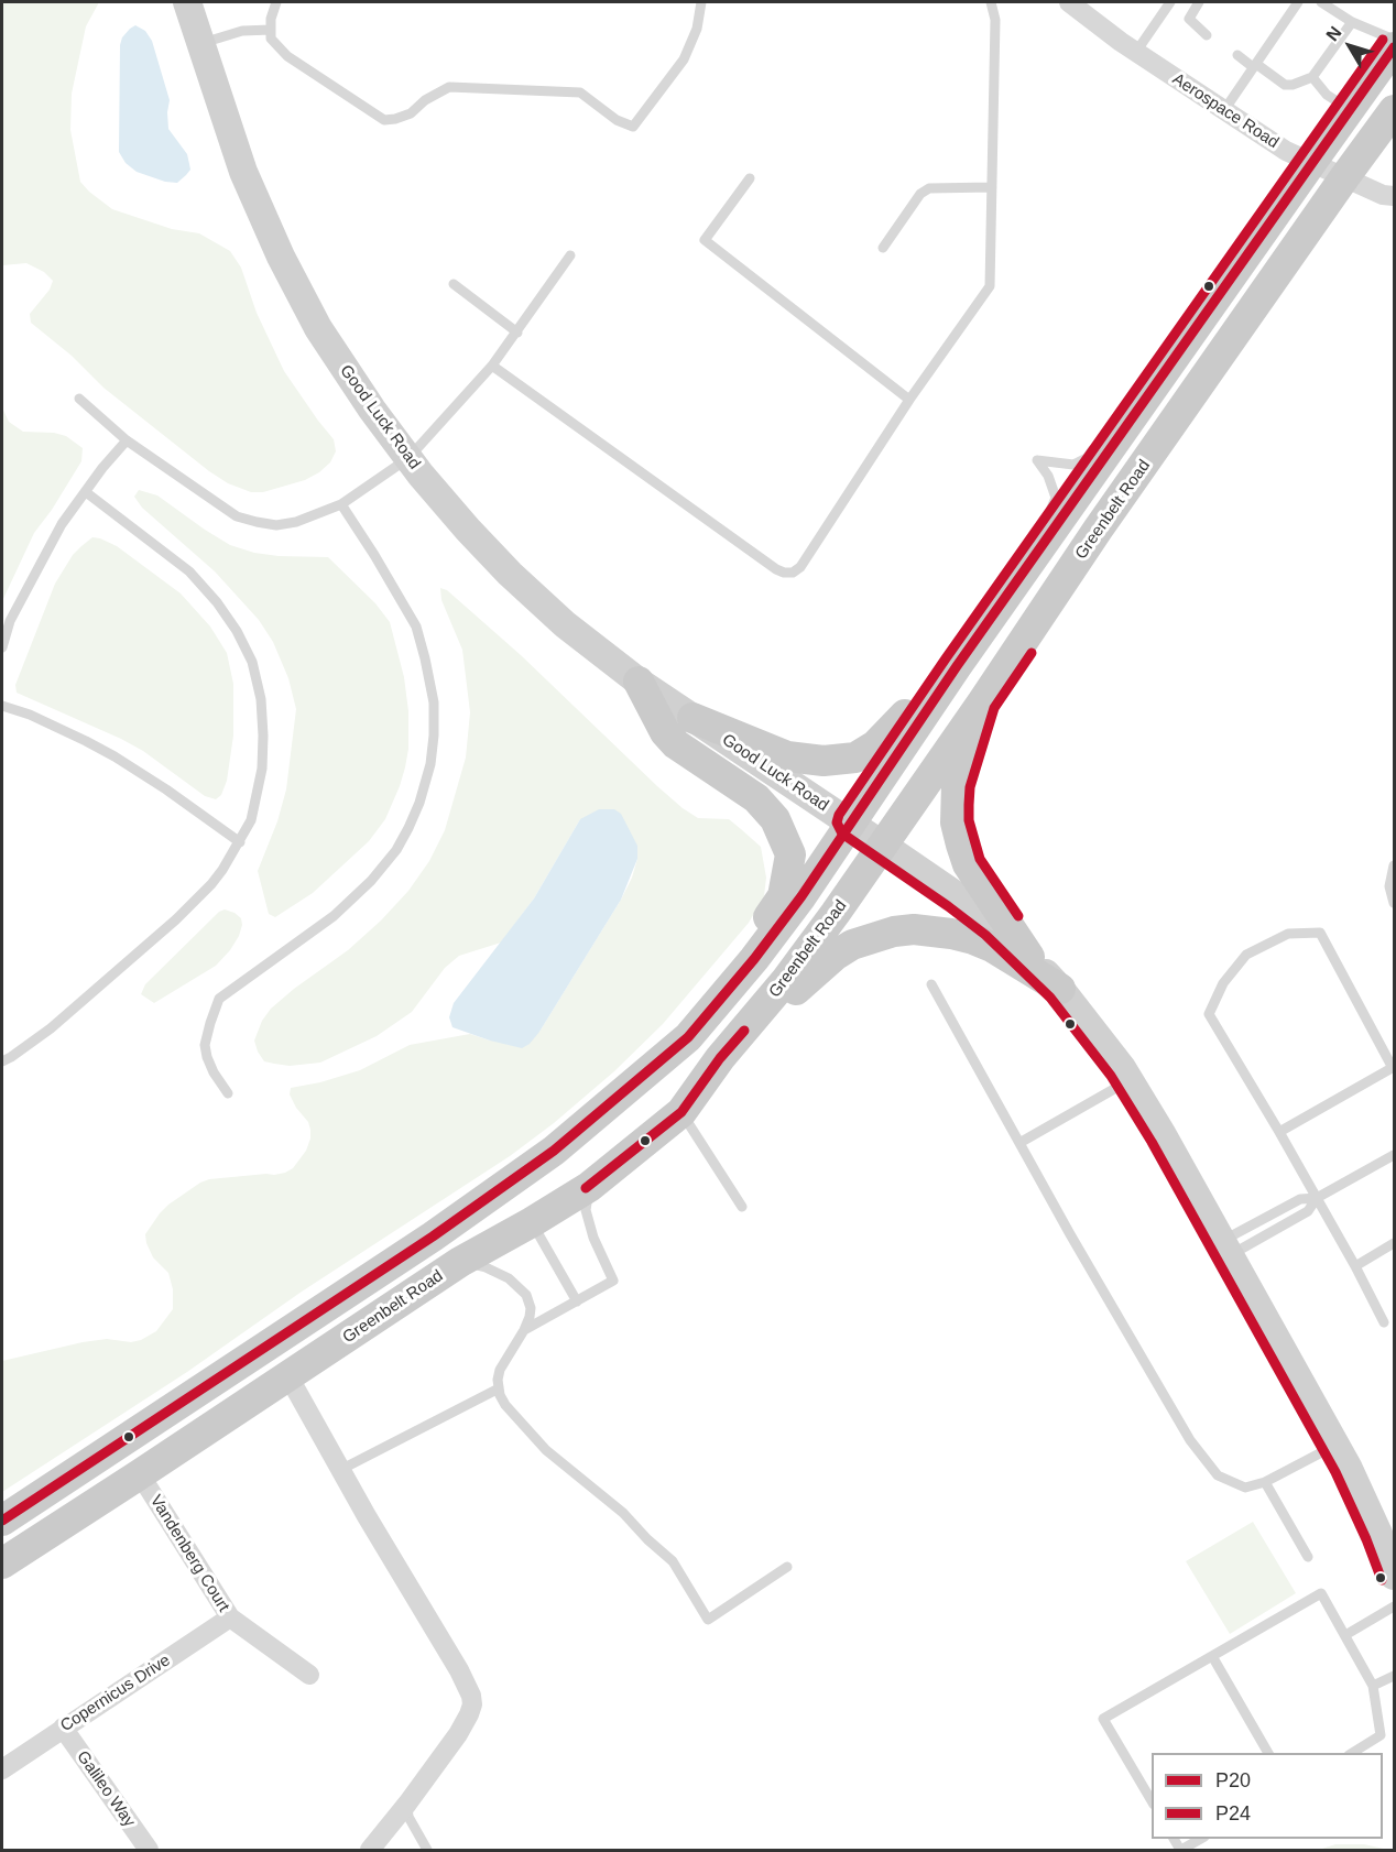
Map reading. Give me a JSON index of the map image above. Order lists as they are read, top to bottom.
{
  "streets": {
    "main road": ["Good Luck Road", "Greenbelt Road"],
    "street": [
      "Aerospace Road",
      "Vandenberg Court",
      "Copernicus Drive",
      "Galileo Way"
    ]
  },
  "crossings": [
    ["Aerospace Road", "Greenbelt Road"],
    ["Good Luck Road", "Greenbelt Road"],
    ["Greenbelt Road", "Vandenberg Court"],
    ["Vandenberg Court", "Copernicus Drive"],
    ["Copernicus Drive", "Galileo Way"]
  ],
  "lines": ["transit line P24", "transit line P20"],
  "legend": ["P20", "P24"],
  "north": "top left"
}
